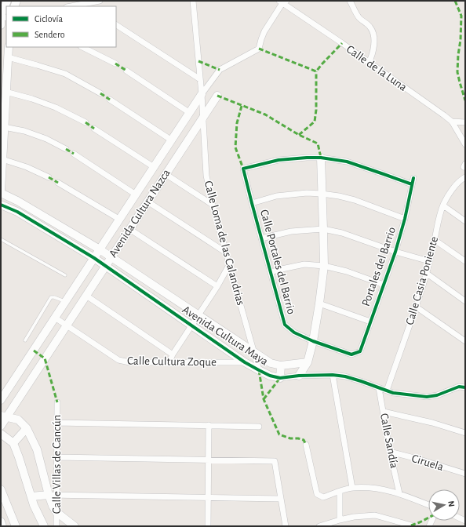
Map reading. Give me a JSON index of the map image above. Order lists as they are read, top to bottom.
{
  "streets": {
    "street": [
      "Calle de la Luna",
      "Avenida Cultura Nazca",
      "Calle Loma de las Calandrias",
      "Calle Portales del Barrio",
      "Portales del Barrio",
      "Calle Casia Poniente",
      "Avenida Cultura Maya",
      "Calle Cultura Zoque",
      "Calle Sandía",
      "Ciruela",
      "Calle Villas de Cancún"
    ]
  },
  "crossings": [
    ["Avenida Cultura Nazca", "Calle Loma de las Calandrias"],
    ["Avenida Cultura Nazca", "Avenida Cultura Maya"],
    ["Avenida Cultura Nazca", "Calle Cultura Zoque"],
    ["Calle Loma de las Calandrias", "Avenida Cultura Maya"],
    ["Calle Portales del Barrio", "Portales del Barrio"],
    ["Calle Casia Poniente", "Avenida Cultura Maya"],
    ["Avenida Cultura Maya", "Calle Cultura Zoque"],
    ["Avenida Cultura Maya", "Calle Sandía"],
    ["Calle Sandía", "Ciruela"]
  ],
  "legend": ["Ciclovía", "Sendero"],
  "north": "right"
}
